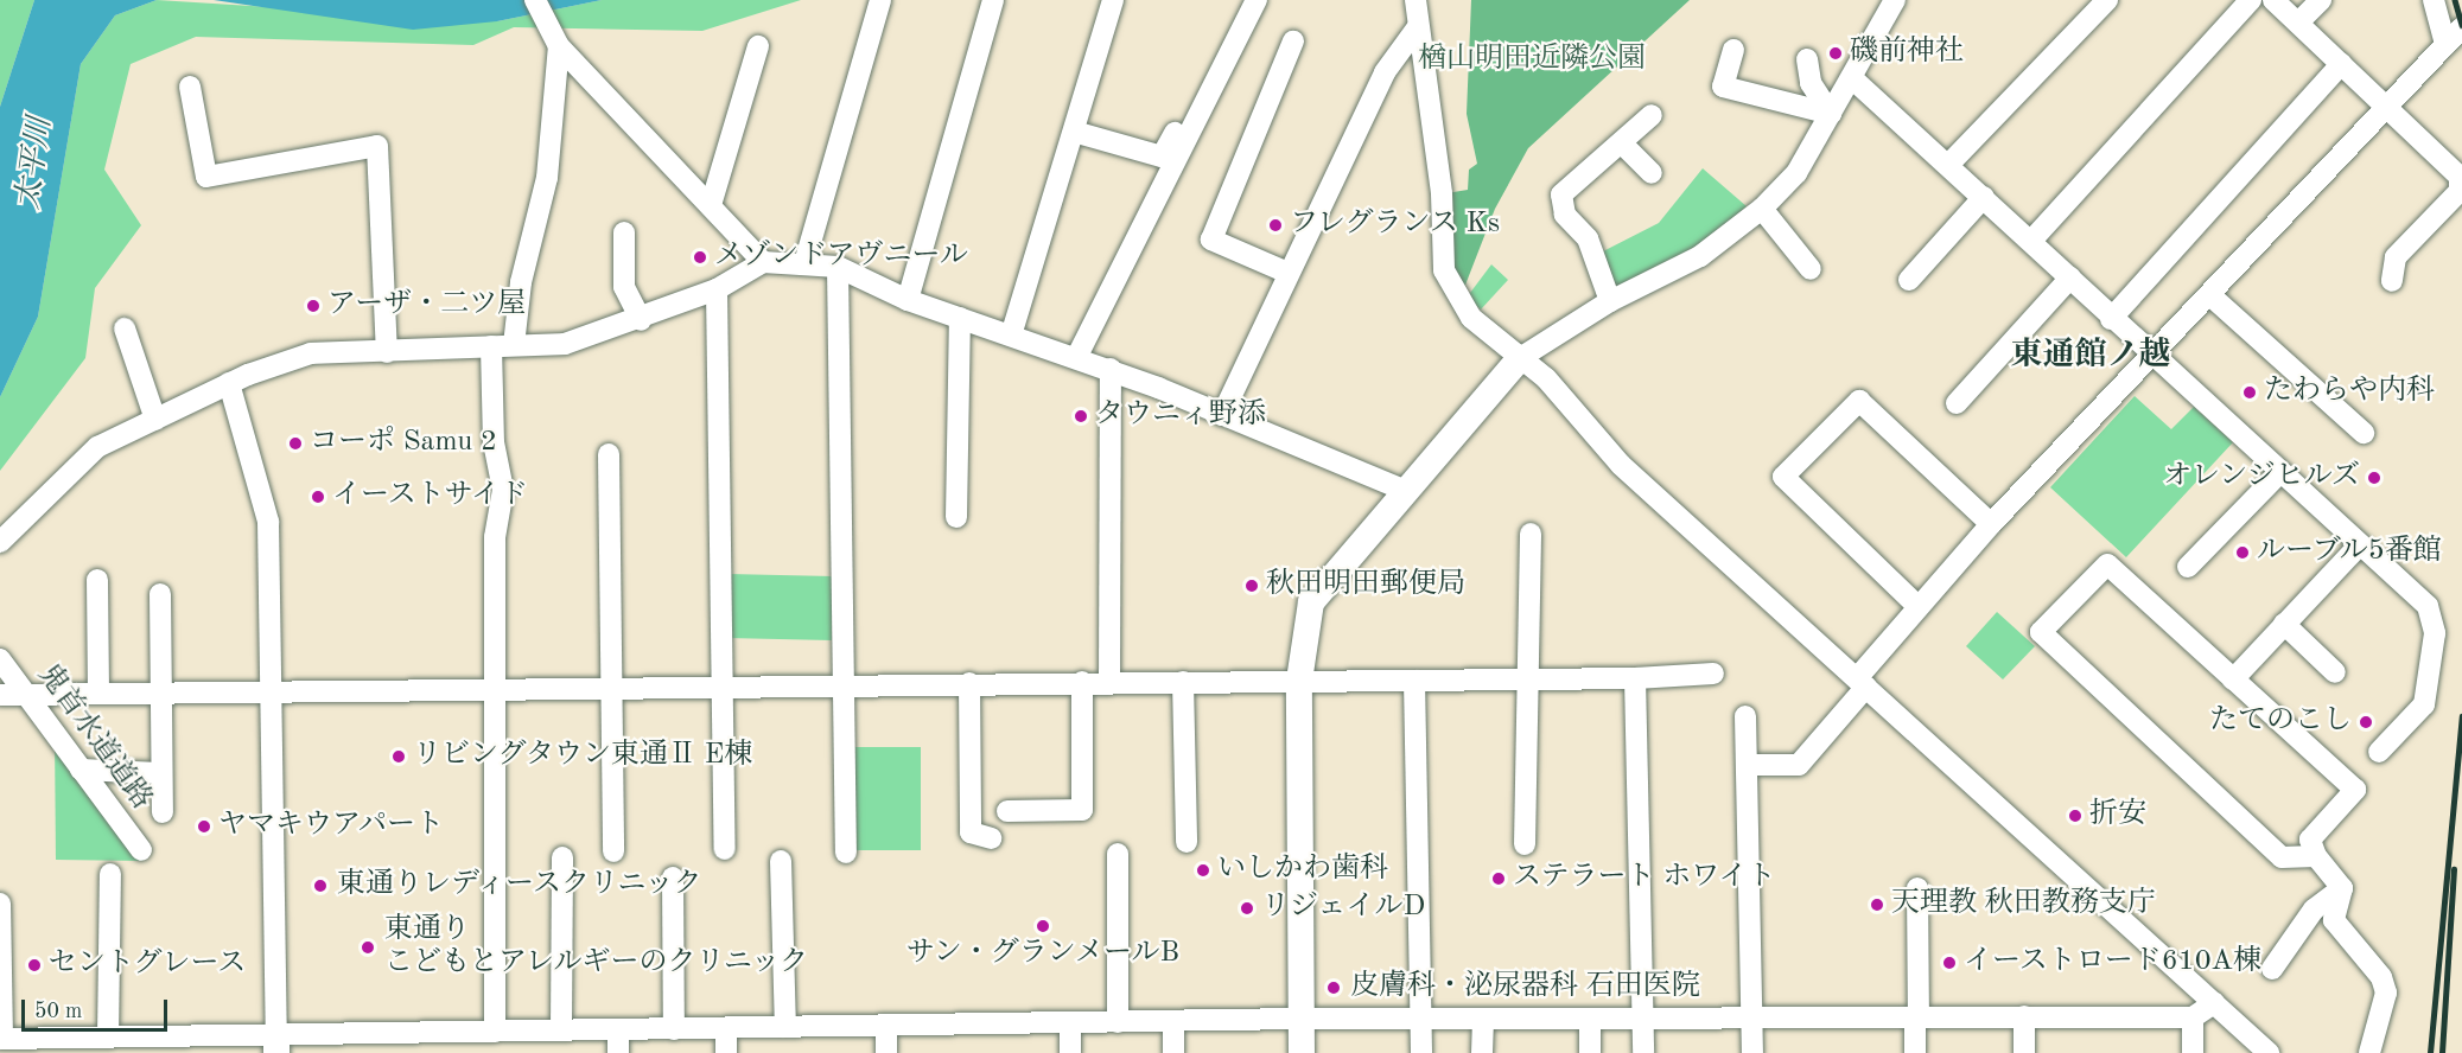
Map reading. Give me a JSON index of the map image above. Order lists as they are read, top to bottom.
{
  "streets": {
    "street": ["鬼首水道道路"]
  },
  "districts": ["東通館ノ越"],
  "water": ["太平川"],
  "parks": ["楢山明田近隣公園"],
  "places": [
    "磯前神社",
    "フレグランス Ks",
    "メゾンドアヴニール",
    "アーザ・二ツ屋",
    "たわらや内科",
    "タウニィ野添",
    "コーポ Samu 2",
    "オレンジヒルズ",
    "イーストサイド",
    "ルーブル5番館",
    "秋田明田郵便局",
    "たてのこし",
    "リビングタウン東通Ⅱ E棟",
    "折安",
    "ヤマキウアパート",
    "いしかわ歯科",
    "ステラート ホワイト",
    "東通りレディースクリニック",
    "天理教 秋田教務支庁",
    "リジェイルD",
    "サン・グランメールB",
    "東通り こどもとアレルギーのクリニック",
    "イーストロード610A棟",
    "セントグレース",
    "皮膚科・泌尿器科 石田医院"
  ],
  "scale_bar": "50 m"
}
